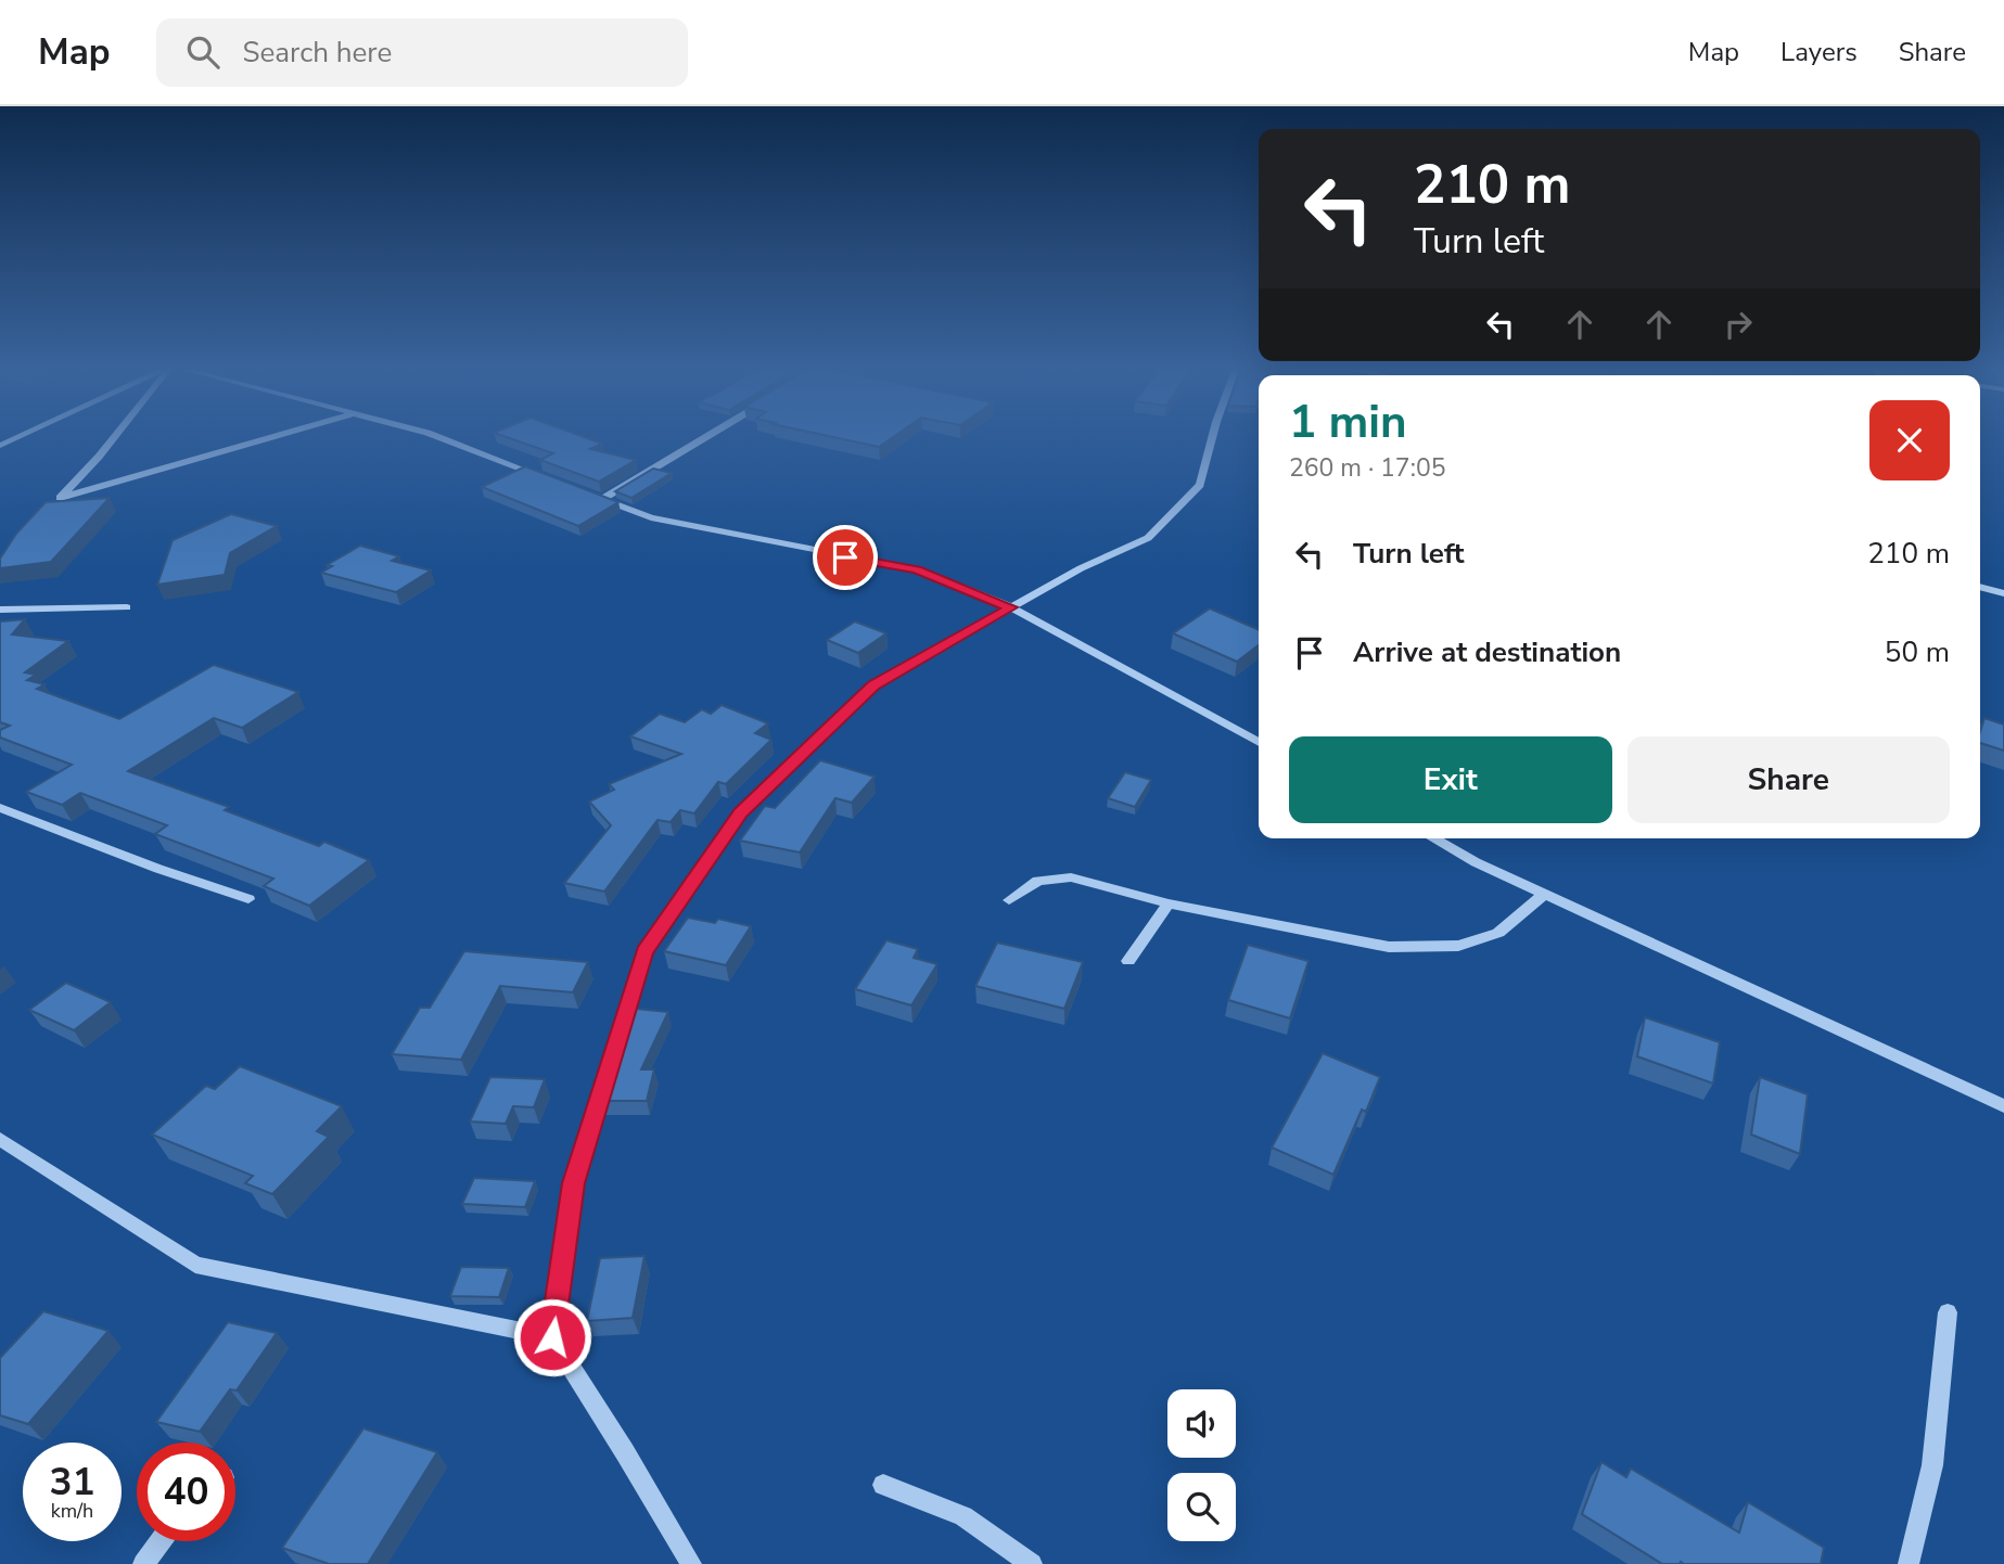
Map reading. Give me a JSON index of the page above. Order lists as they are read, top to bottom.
{
  "page": {
    "header": "Map",
    "search": "Search here",
    "nav": ["Map", "Layers", "Share"],
    "turn": ["210 m", "Turn left"],
    "heading": ["1 min", "260 m · 17:05"],
    "list": [
      {
        "name": "Turn left",
        "value": "210 m"
      },
      {
        "name": "Arrive at destination",
        "value": "50 m"
      }
    ],
    "buttons": ["Exit", "Share"],
    "speed": "31 km/h",
    "limit": "40"
  }
}
